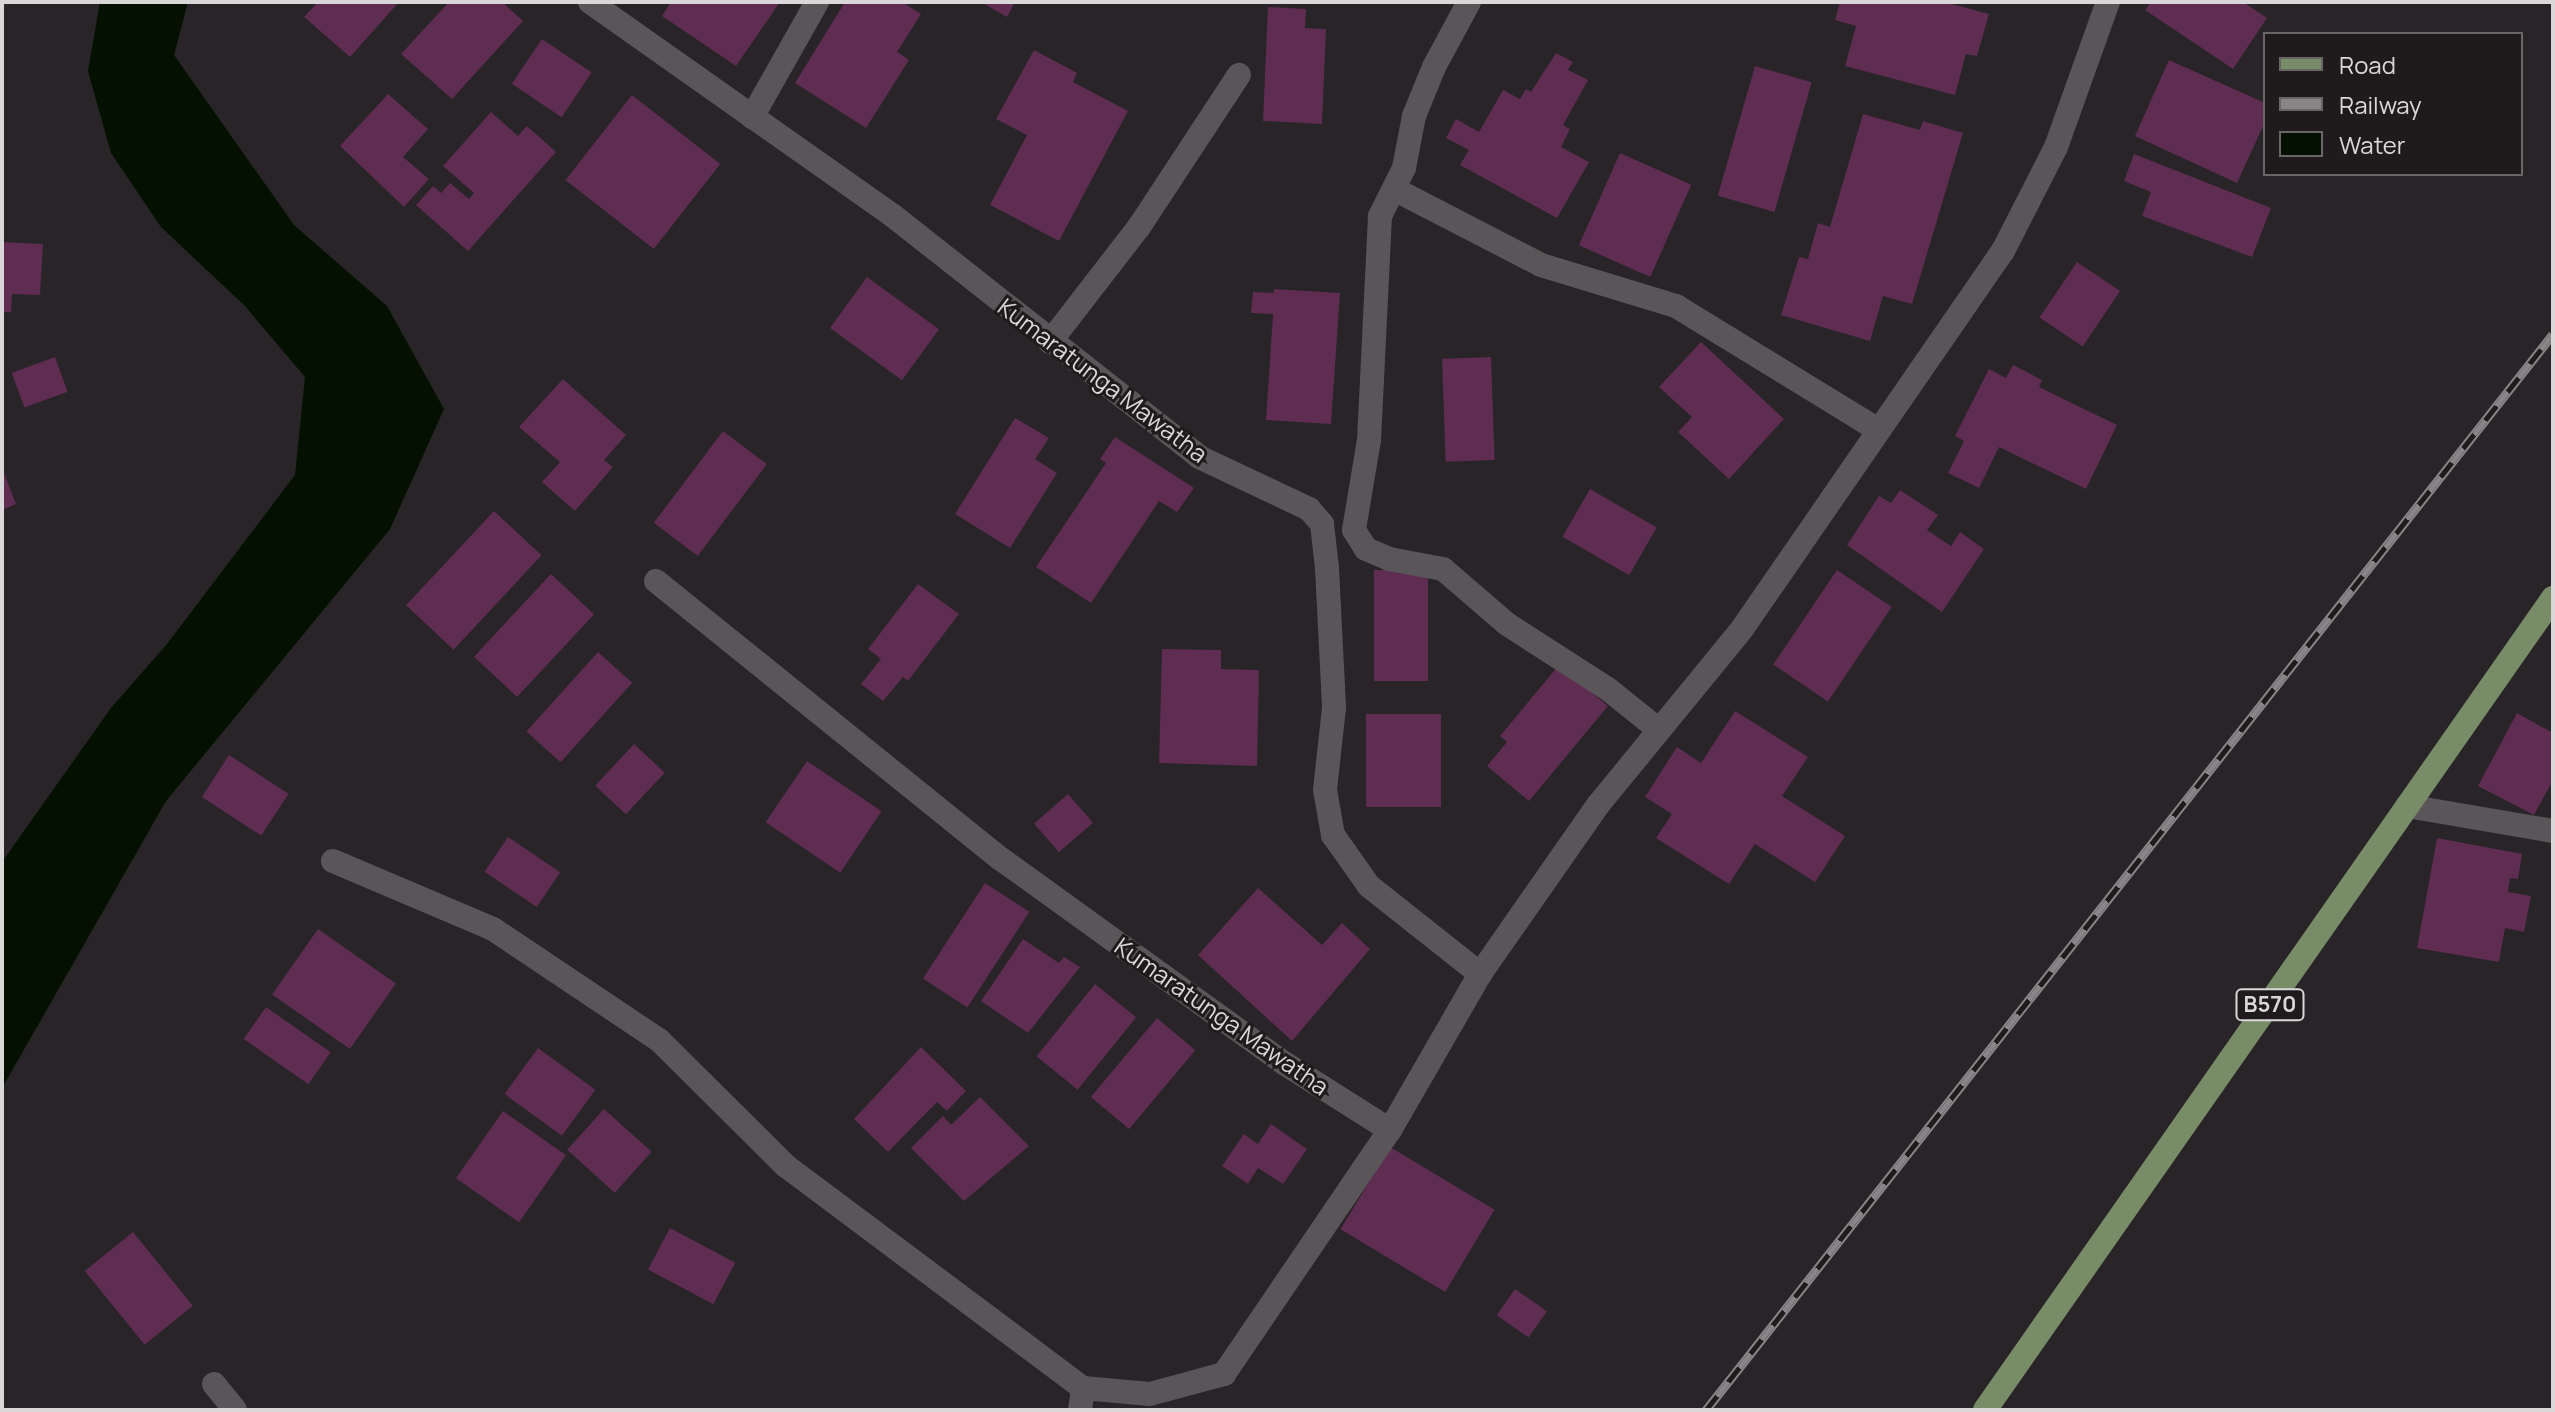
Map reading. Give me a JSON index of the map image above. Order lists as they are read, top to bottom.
{
  "streets": {
    "main road": ["B570"],
    "street": ["Kumaratunga Mawatha"]
  },
  "legend": ["Road", "Railway", "Water"]
}
